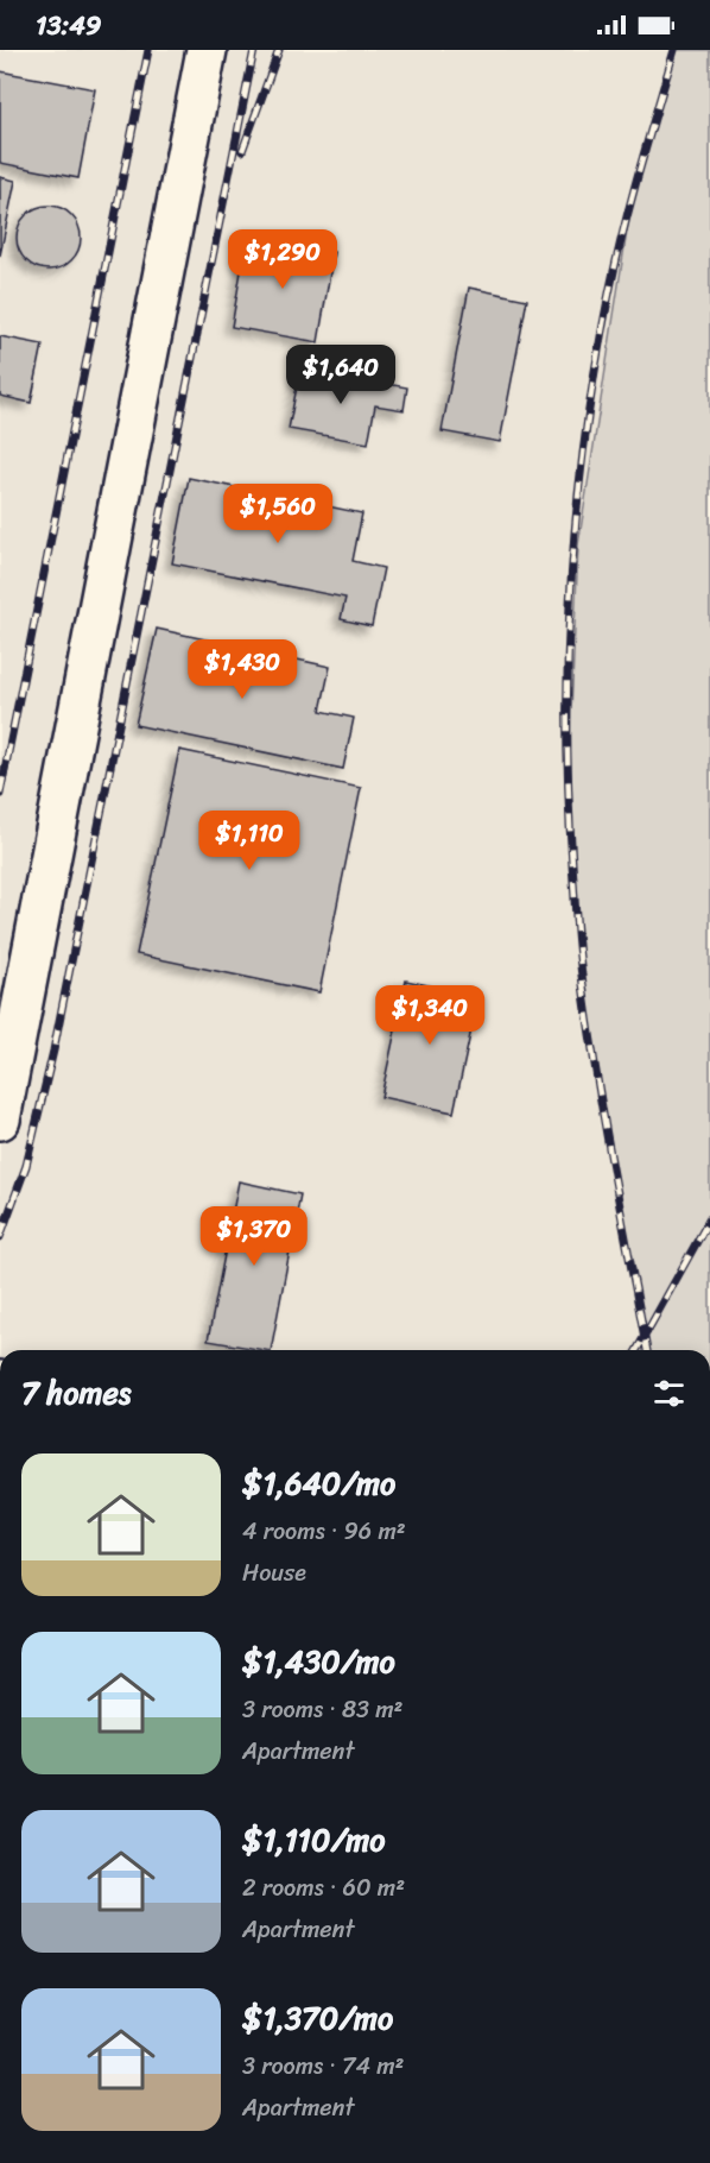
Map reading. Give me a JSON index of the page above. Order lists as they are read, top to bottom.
{
  "page": {
    "status": "13:49",
    "price": [
      "$1,290",
      "$1,640",
      "$1,560",
      "$1,430",
      "$1,110",
      "$1,340",
      "$1,370"
    ],
    "heading": "7 homes",
    "list": [
      {
        "name": "$1,640/mo",
        "note": "4 rooms · 96 m² · House"
      },
      {
        "name": "$1,430/mo",
        "note": "3 rooms · 83 m² · Apartment"
      },
      {
        "name": "$1,110/mo",
        "note": "2 rooms · 60 m² · Apartment"
      },
      {
        "name": "$1,370/mo",
        "note": "3 rooms · 74 m² · Apartment"
      }
    ]
  }
}
